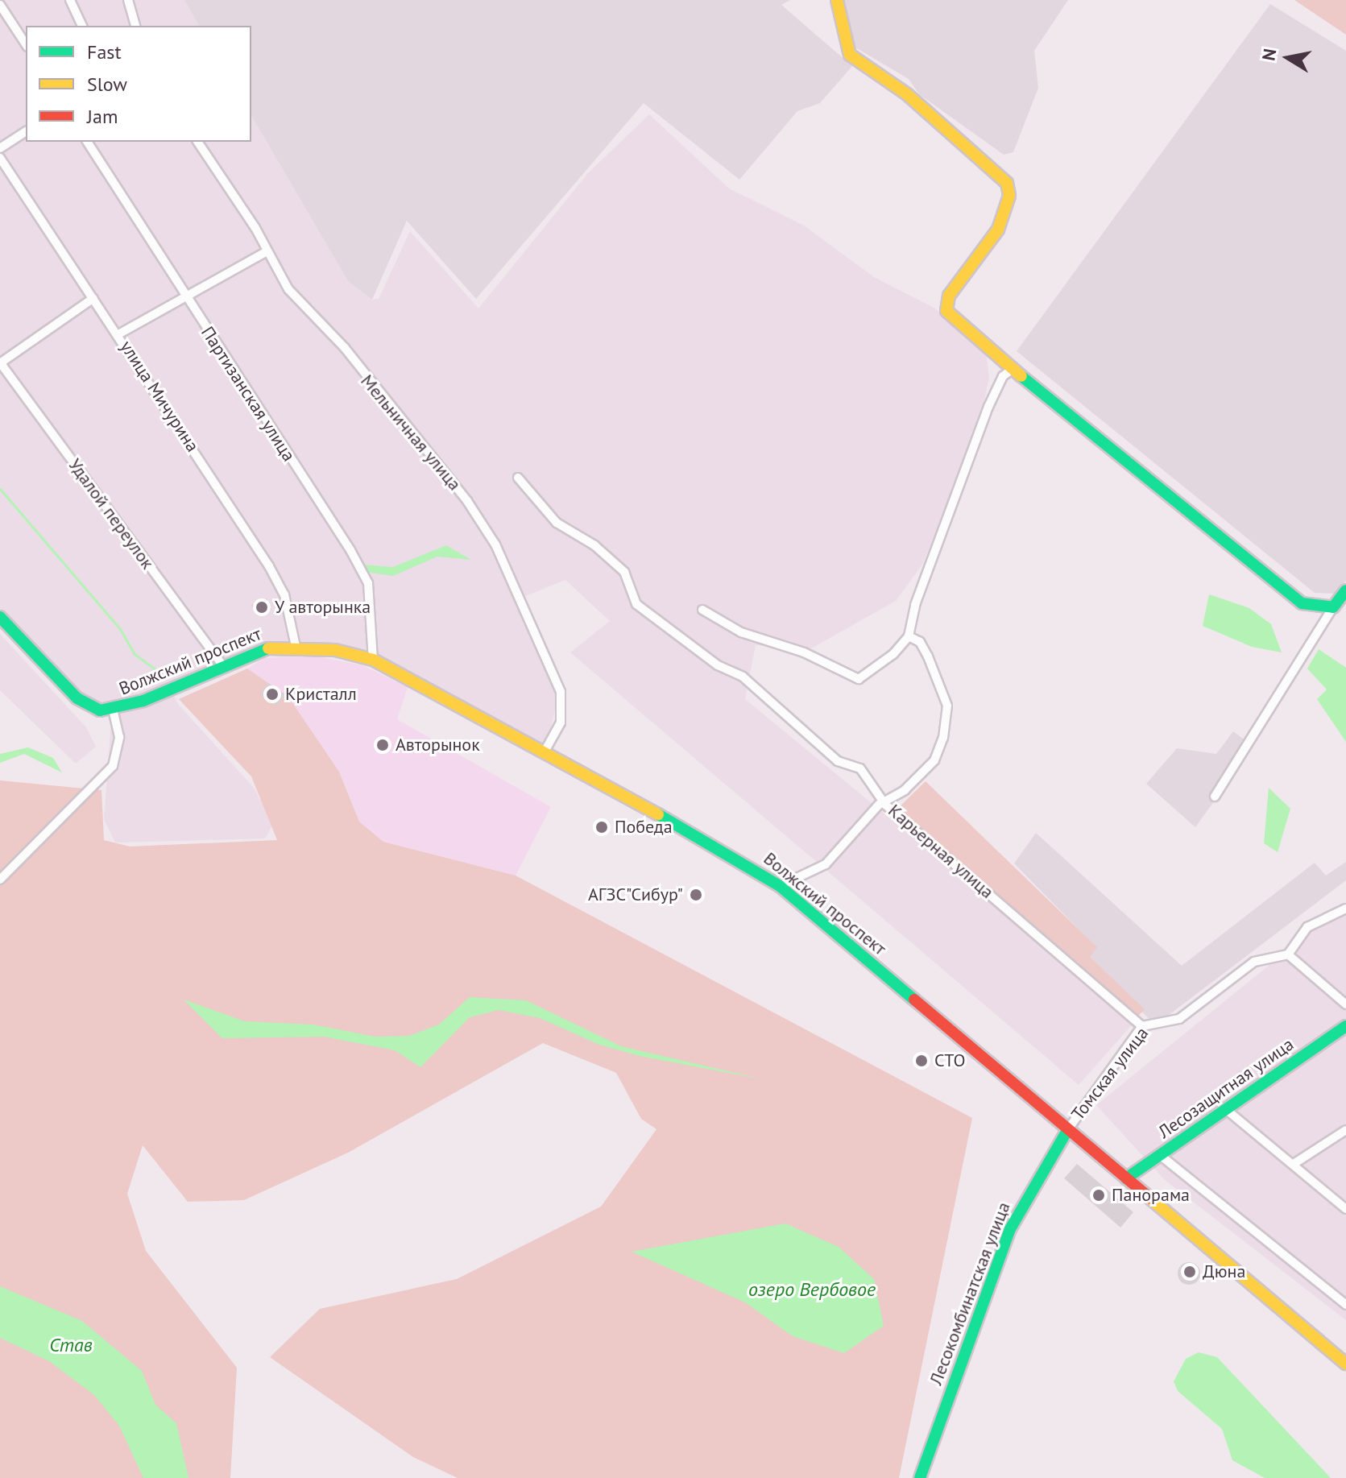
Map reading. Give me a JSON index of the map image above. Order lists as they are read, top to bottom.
{
  "streets": {
    "main road": ["Волжский проспект", "Лесозащитная улица", "Лесокомбинатская улица"],
    "street": [
      "Партизанская улица",
      "улица Мичурина",
      "Мельничная улица",
      "Удалой переулок",
      "Карьерная улица",
      "Томская улица"
    ]
  },
  "crossings": [
    ["Партизанская улица", "Волжский проспект"],
    ["улица Мичурина", "Волжский проспект"],
    ["Мельничная улица", "Волжский проспект"],
    ["Удалой переулок", "Волжский проспект"],
    ["Волжский проспект", "Томская улица"],
    ["Волжский проспект", "Лесозащитная улица"],
    ["Волжский проспект", "Лесокомбинатская улица"],
    ["Карьерная улица", "Томская улица"],
    ["Томская улица", "Лесокомбинатская улица"]
  ],
  "water": ["озеро Вербовое", "Став"],
  "places": [
    "У авторынка",
    "Кристалл",
    "Авторынок",
    "Победа",
    "АГЗС\"Сибур\"",
    "СТО",
    "Панорама",
    "Дюна"
  ],
  "legend": ["Fast", "Slow", "Jam"],
  "north": "left"
}
